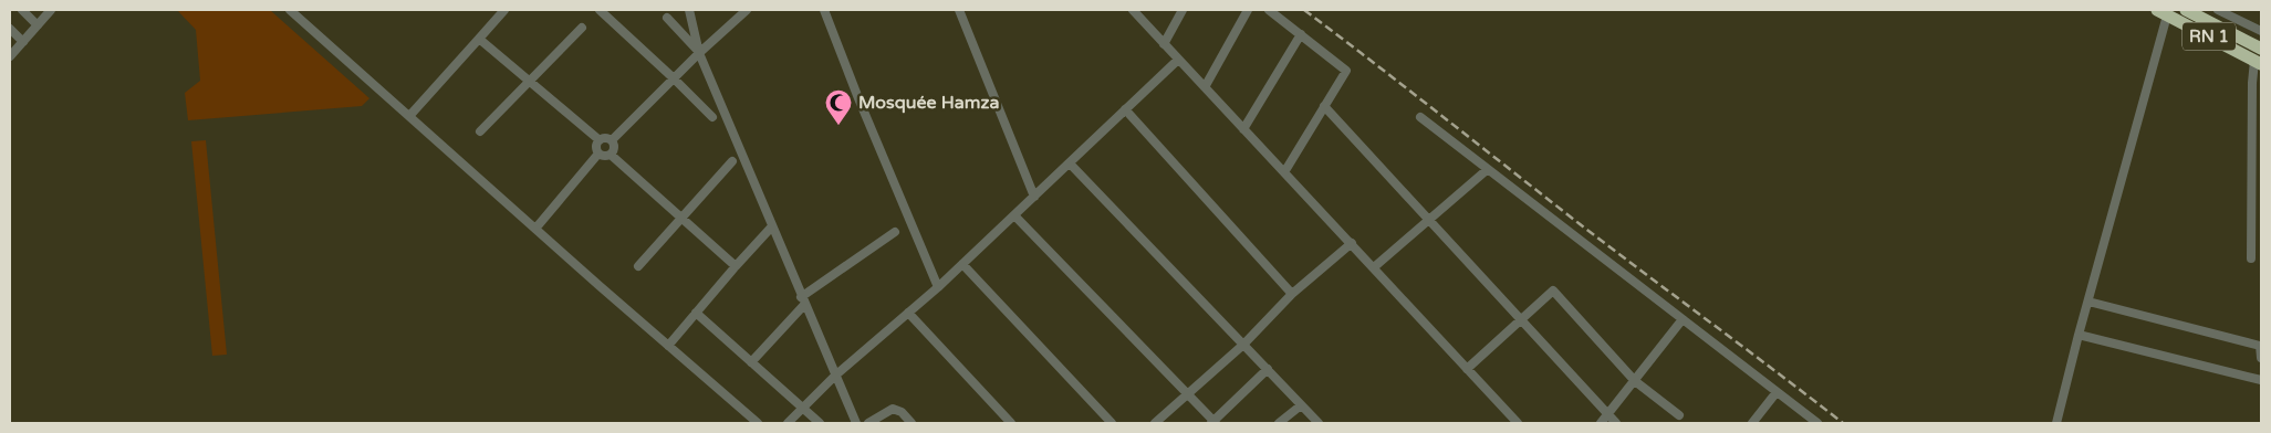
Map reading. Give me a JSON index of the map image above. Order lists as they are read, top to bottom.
{
  "streets": {
    "highway": ["RN 1"]
  },
  "places": {
    "mosque": ["Mosquée Hamza"]
  }
}
